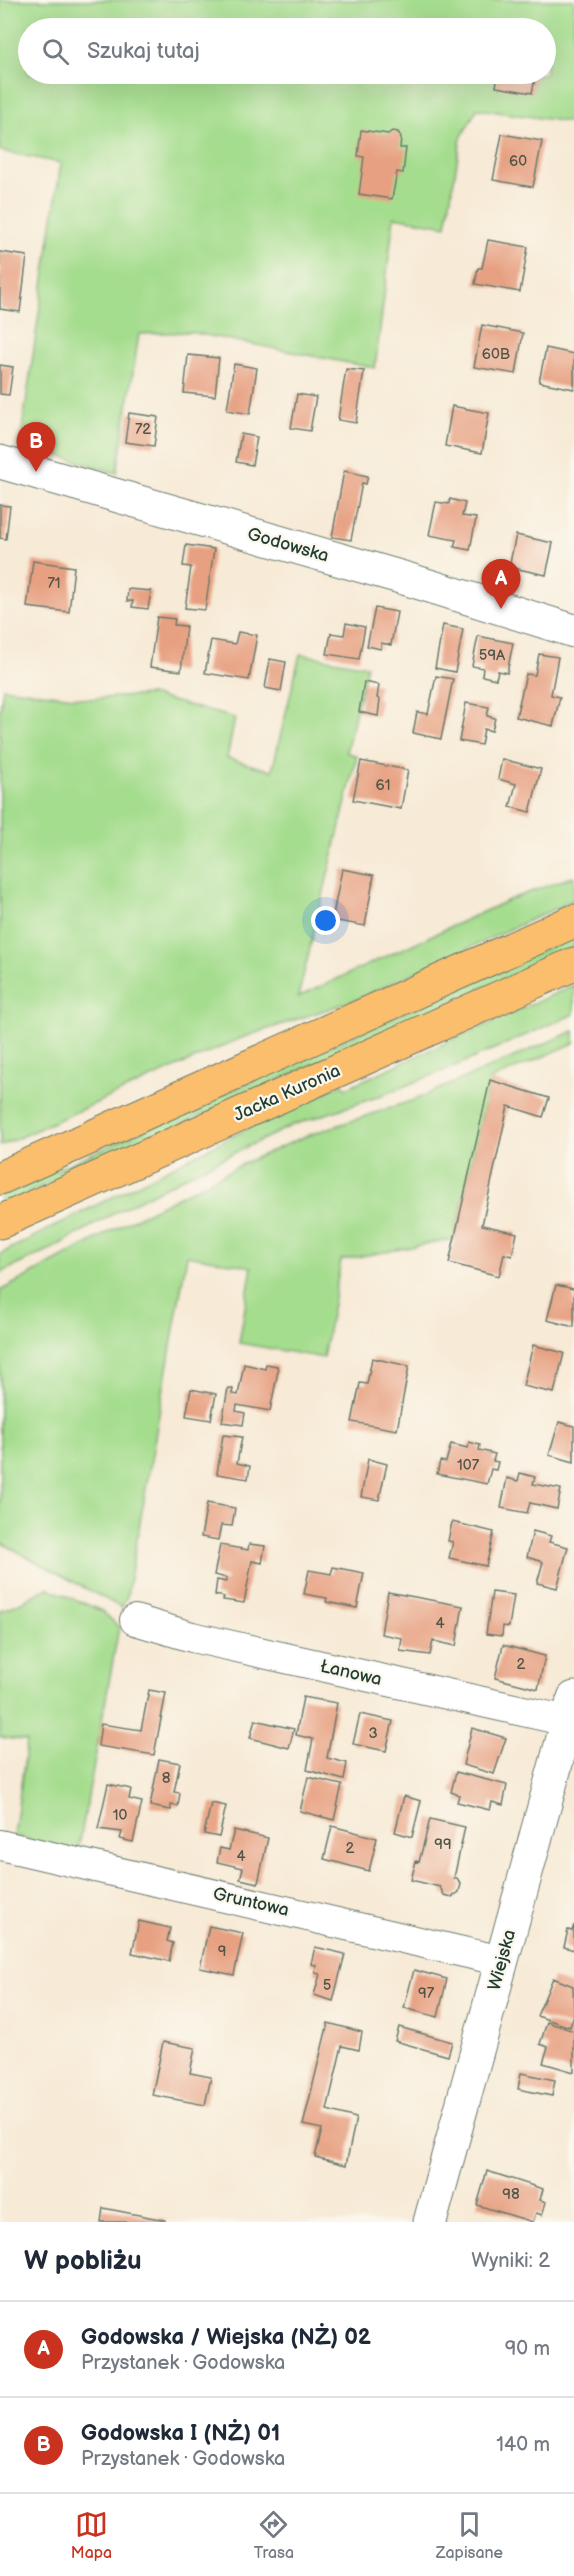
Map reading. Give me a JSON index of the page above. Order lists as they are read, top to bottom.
{
  "streets": {
    "main road": ["Jacka Kuronia"],
    "street": [
      "Godowska",
      "Łanowa",
      "Gruntowa",
      "Wiejska"
    ]
  },
  "crossings": [
    ["Łanowa", "Wiejska"],
    ["Gruntowa", "Wiejska"]
  ],
  "house_numbers": [
    "60",
    "60B",
    "72",
    "71",
    "59A",
    "61",
    "107",
    "4",
    "2",
    "3",
    "8",
    "10",
    "99",
    "2",
    "4",
    "9",
    "5",
    "97",
    "98"
  ],
  "page": {
    "search": "Szukaj tutaj",
    "pins": ["B", "A"],
    "heading": ["W pobliżu", "Wyniki: 2"],
    "list": [
      {
        "mark": "A",
        "name": "Godowska / Wiejska (NŻ) 02",
        "note": "Przystanek · Godowska",
        "value": "90 m"
      },
      {
        "mark": "B",
        "name": "Godowska I (NŻ) 01",
        "note": "Przystanek · Godowska",
        "value": "140 m"
      }
    ],
    "nav": ["Mapa", "Trasa", "Zapisane"]
  }
}
